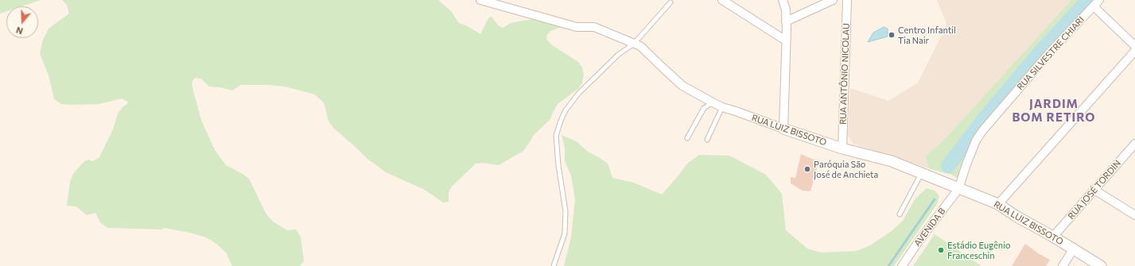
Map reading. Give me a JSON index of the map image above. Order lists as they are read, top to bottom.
{
  "streets": {
    "street": [
      "RUA SILVESTRE CHIARI",
      "RUA ANTÔNIO NICOLAU",
      "RUA LUIZ BISSOTO",
      "RUA JOSÉ TORDIN",
      "AVENIDA B"
    ]
  },
  "crossings": [
    ["RUA SILVESTRE CHIARI", "RUA LUIZ BISSOTO"],
    ["RUA SILVESTRE CHIARI", "AVENIDA B"],
    ["RUA ANTÔNIO NICOLAU", "RUA LUIZ BISSOTO"],
    ["RUA LUIZ BISSOTO", "RUA JOSÉ TORDIN"],
    ["RUA LUIZ BISSOTO", "AVENIDA B"]
  ],
  "districts": ["JARDIM BOM RETIRO"],
  "places": ["Centro Infantil Tia Nair", "Paróquia São José de Anchieta", "Estádio Eugênio Franceschin"],
  "north": "bottom"
}
